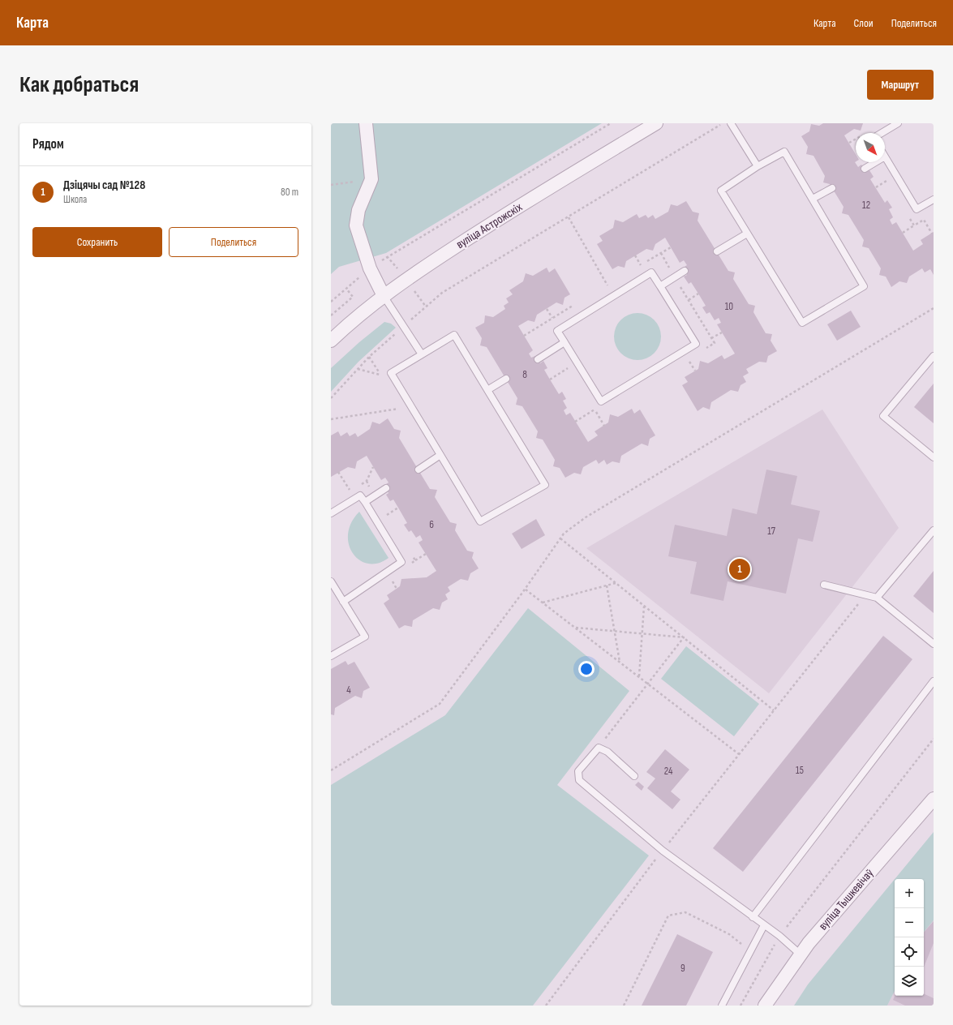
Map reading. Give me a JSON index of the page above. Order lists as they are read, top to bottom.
{
  "streets": {
    "street": ["вуліца Астрожскіх", "вуліца Тышкевічаў"]
  },
  "house_numbers": [
    "12",
    "10",
    "8",
    "6",
    "17",
    "4",
    "15",
    "24",
    "9"
  ],
  "north": "bottom right",
  "page": {
    "header": "Карта",
    "nav": ["Карта", "Слои", "Поделиться"],
    "buttons": [
      "Маршрут",
      ["Сохранить", "Поделиться"]
    ],
    "title": "Как добраться",
    "heading": "Рядом",
    "list": [
      {
        "mark": "1",
        "name": "Дзіцячы сад №128",
        "note": "Школа",
        "value": "80 m"
      }
    ],
    "pins": "1",
    "map_buttons": ["+", "−"]
  }
}
